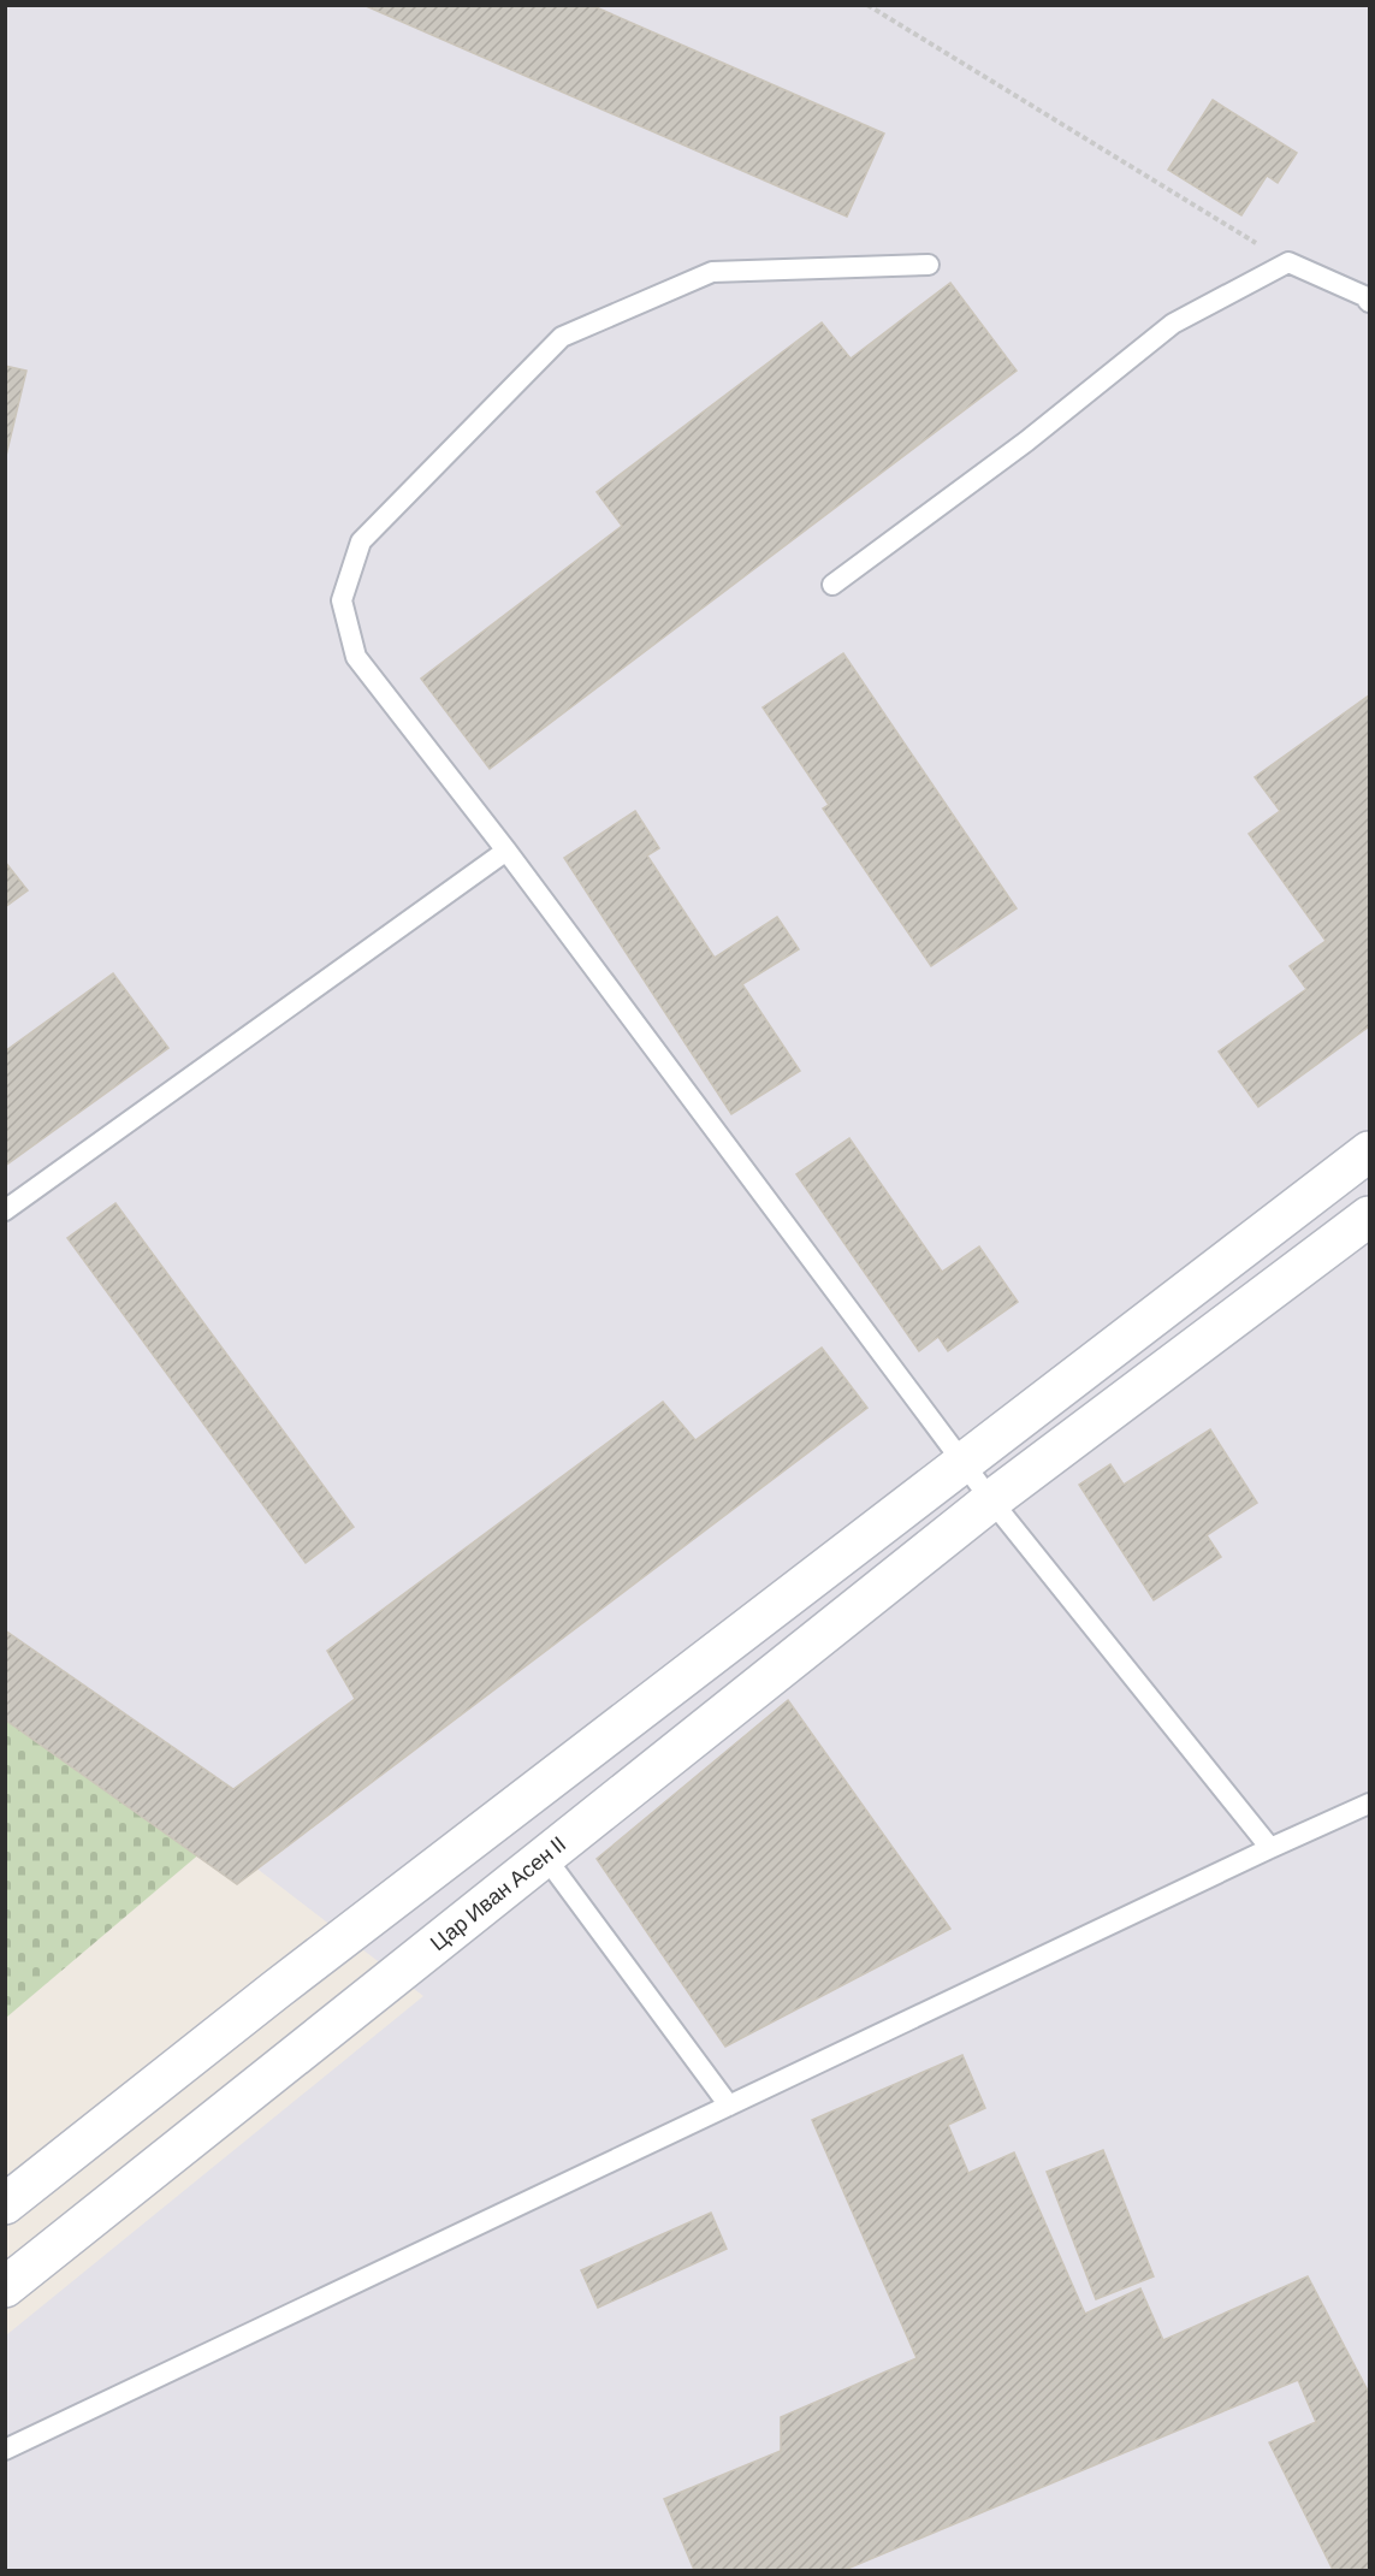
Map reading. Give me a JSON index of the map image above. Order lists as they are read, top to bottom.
{
  "streets": {
    "street": ["Цар Иван Асен II"]
  }
}
